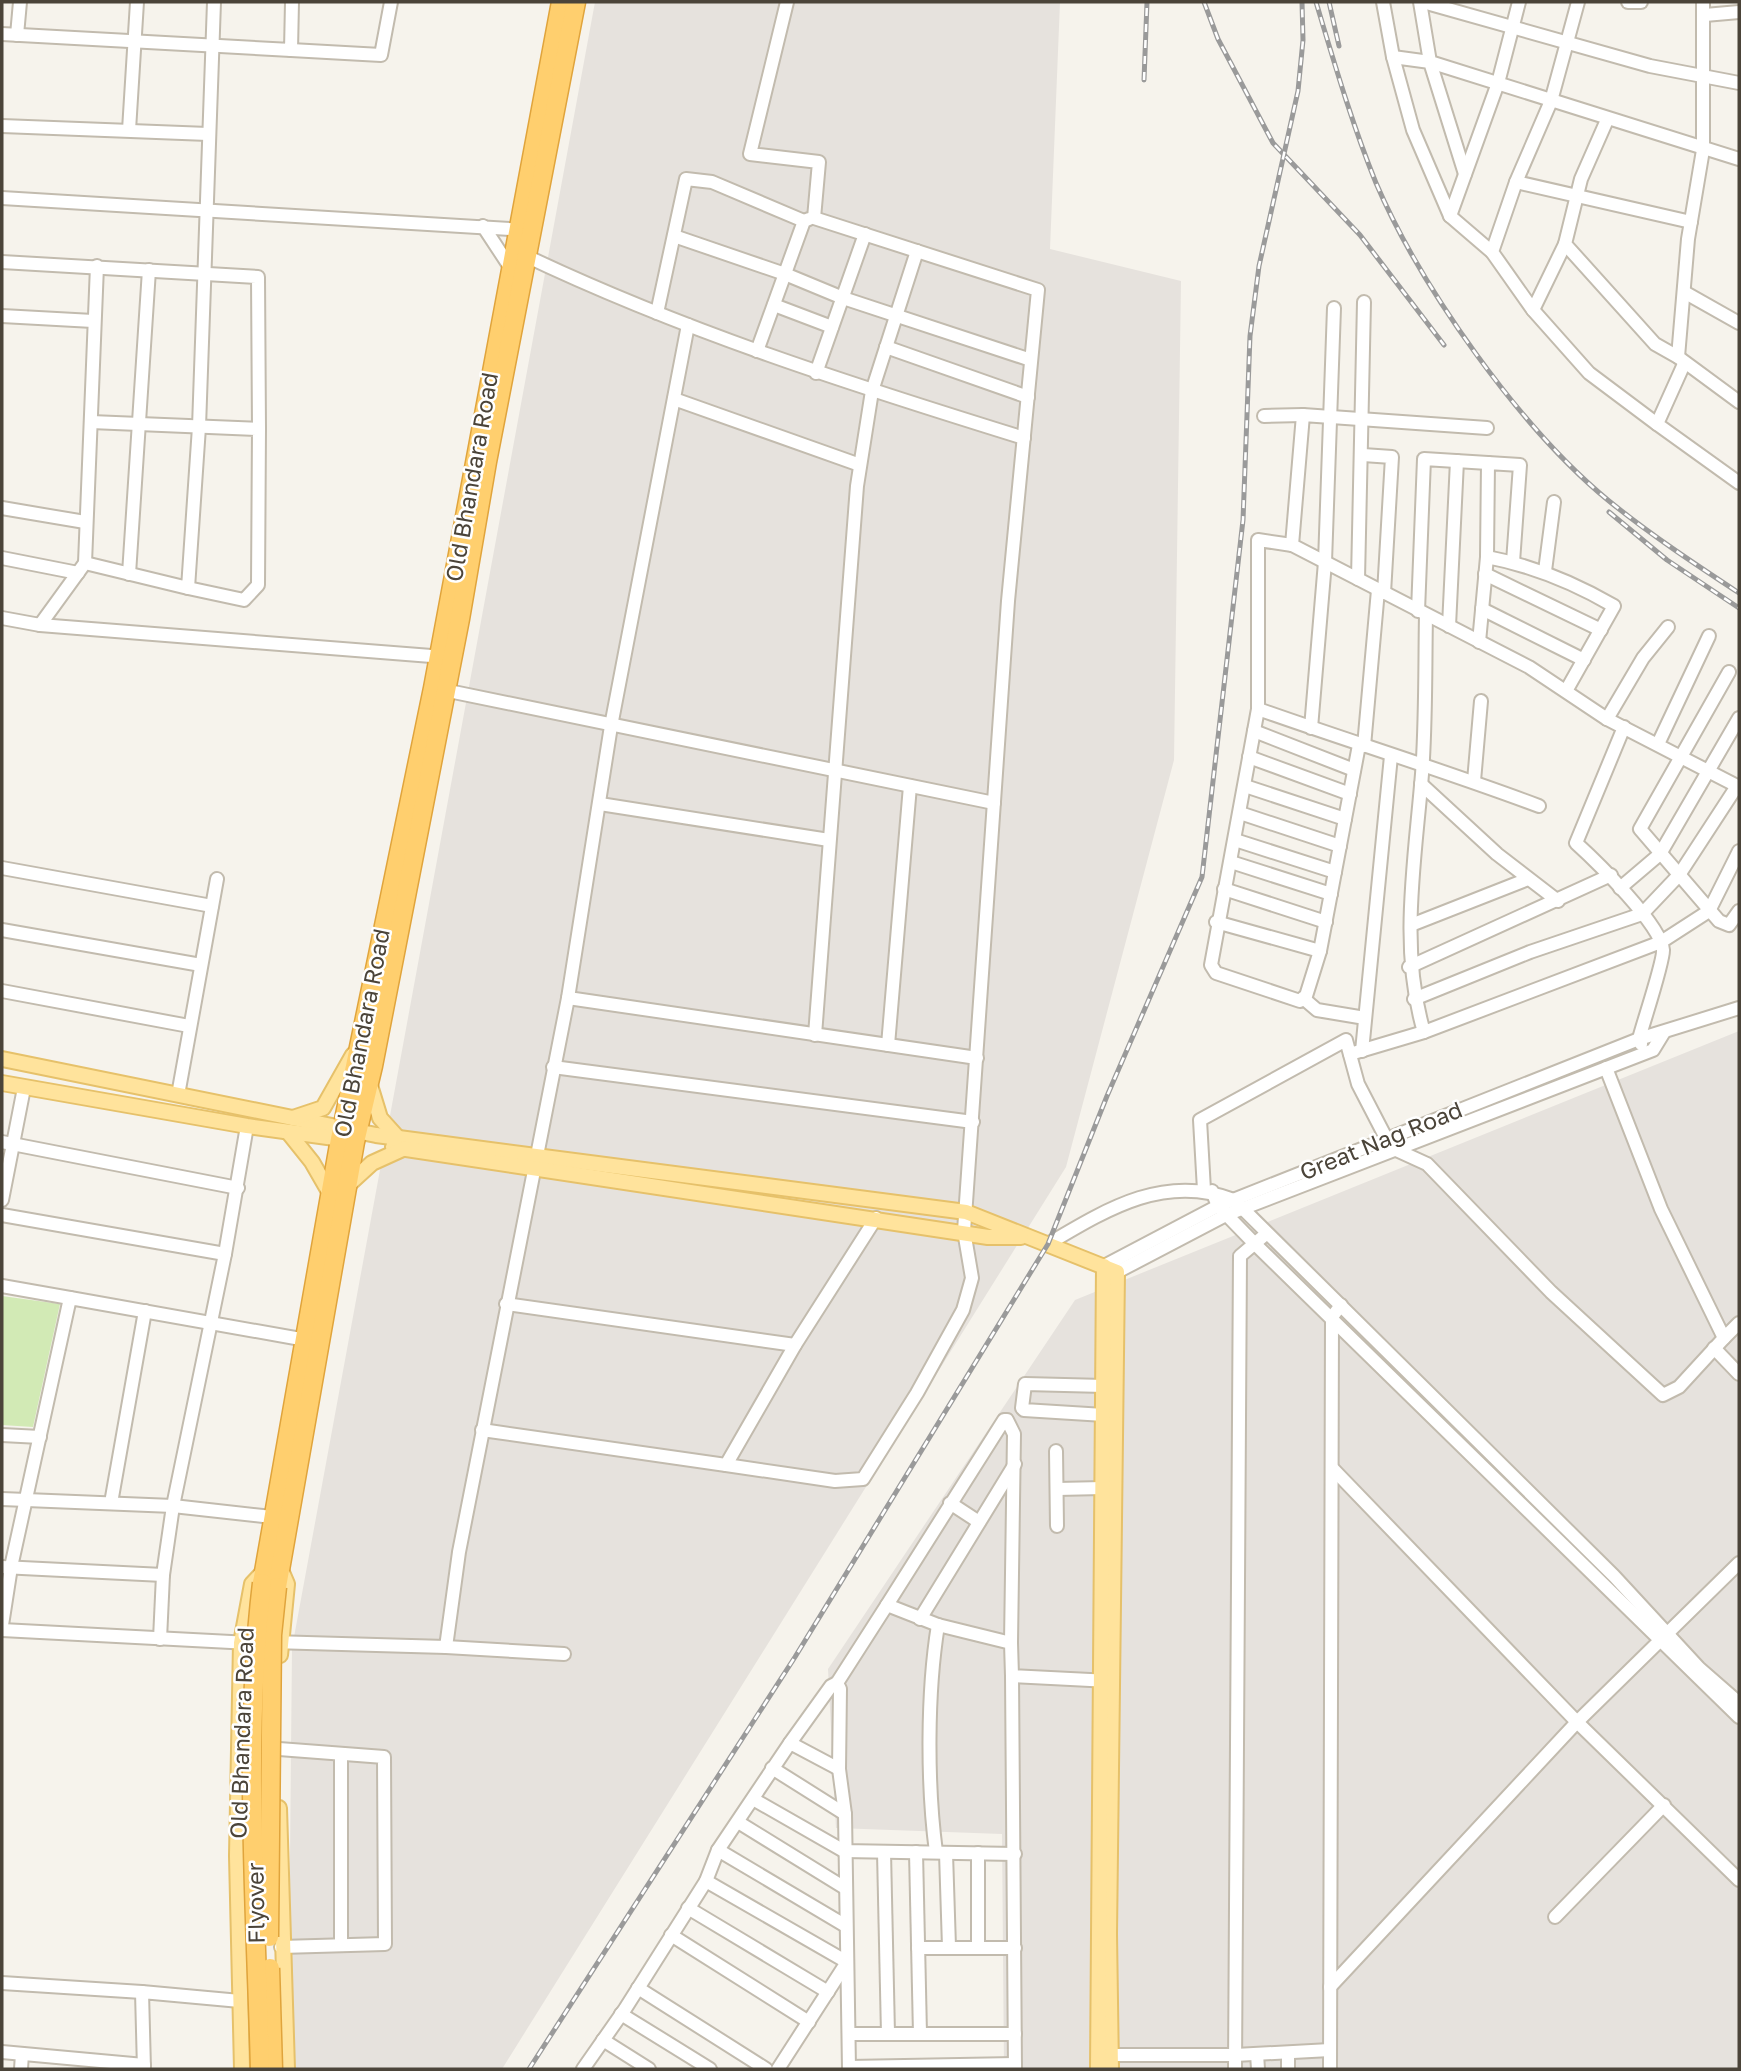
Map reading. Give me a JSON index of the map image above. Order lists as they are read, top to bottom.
{
  "streets": {
    "highway": ["Old Bhandara Road", "Flyover"],
    "street": ["Great Nag Road"]
  },
  "crossings": [
    ["Old Bhandara Road", "Flyover"]
  ]
}
